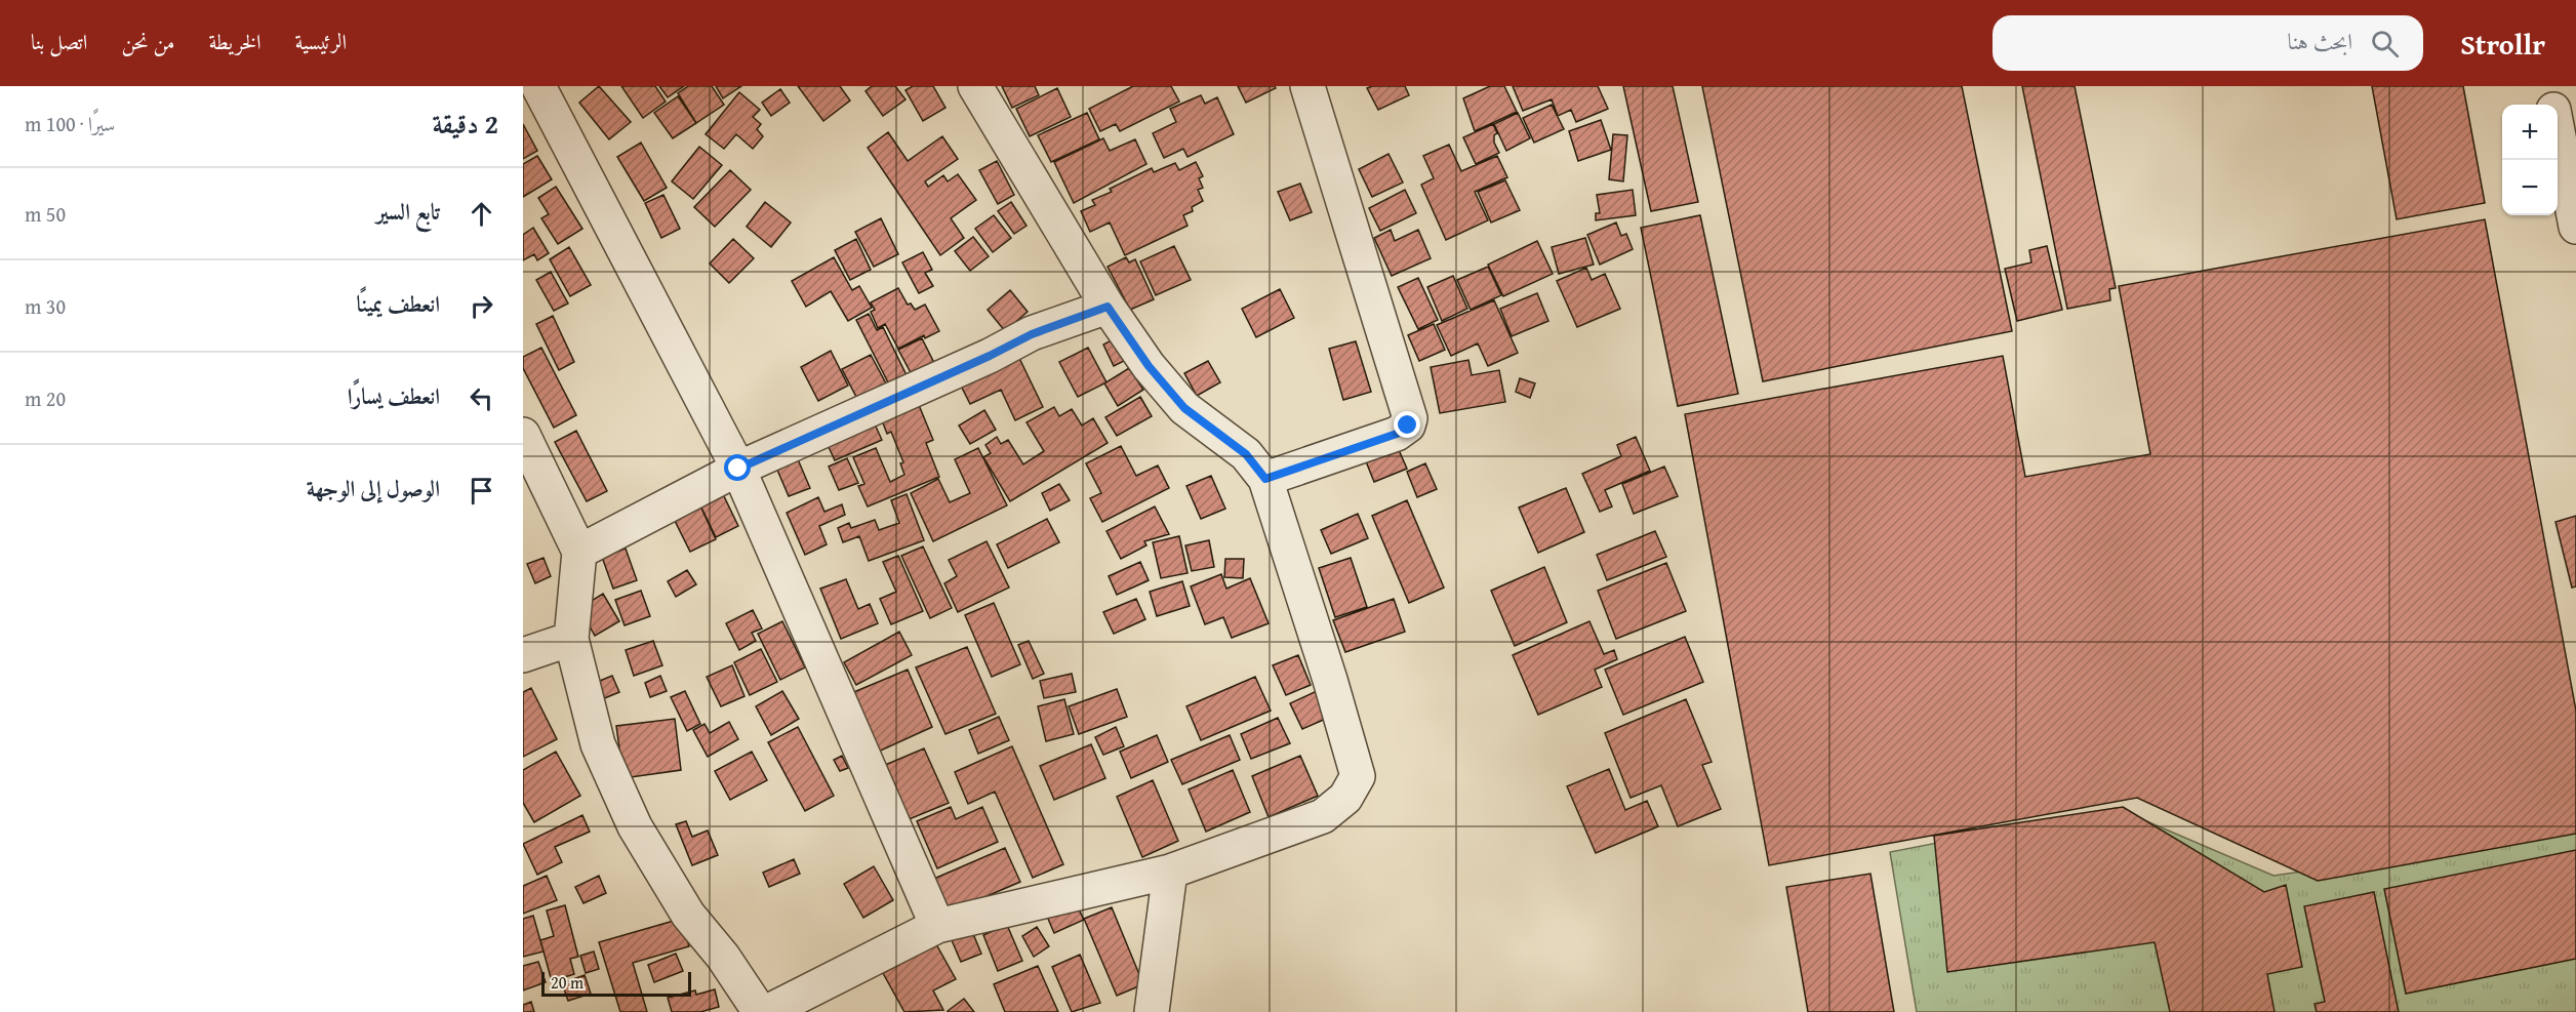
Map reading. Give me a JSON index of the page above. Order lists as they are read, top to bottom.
{
  "scale_bar": "20 m",
  "page": {
    "header": "Strollr",
    "search": "ابحث هنا",
    "nav": [
      "الرئيسية",
      "الخريطة",
      "من نحن",
      "اتصل بنا"
    ],
    "heading": ["2 دقيقة", "سيرًا · 100 m"],
    "map_buttons": ["+", "−"],
    "list": [
      ["تابع السير", "50 m"],
      ["انعطف يمينًا", "30 m"],
      ["انعطف يسارًا", "20 m"],
      "الوصول إلى الوجهة"
    ],
    "scale": "20 m"
  }
}
